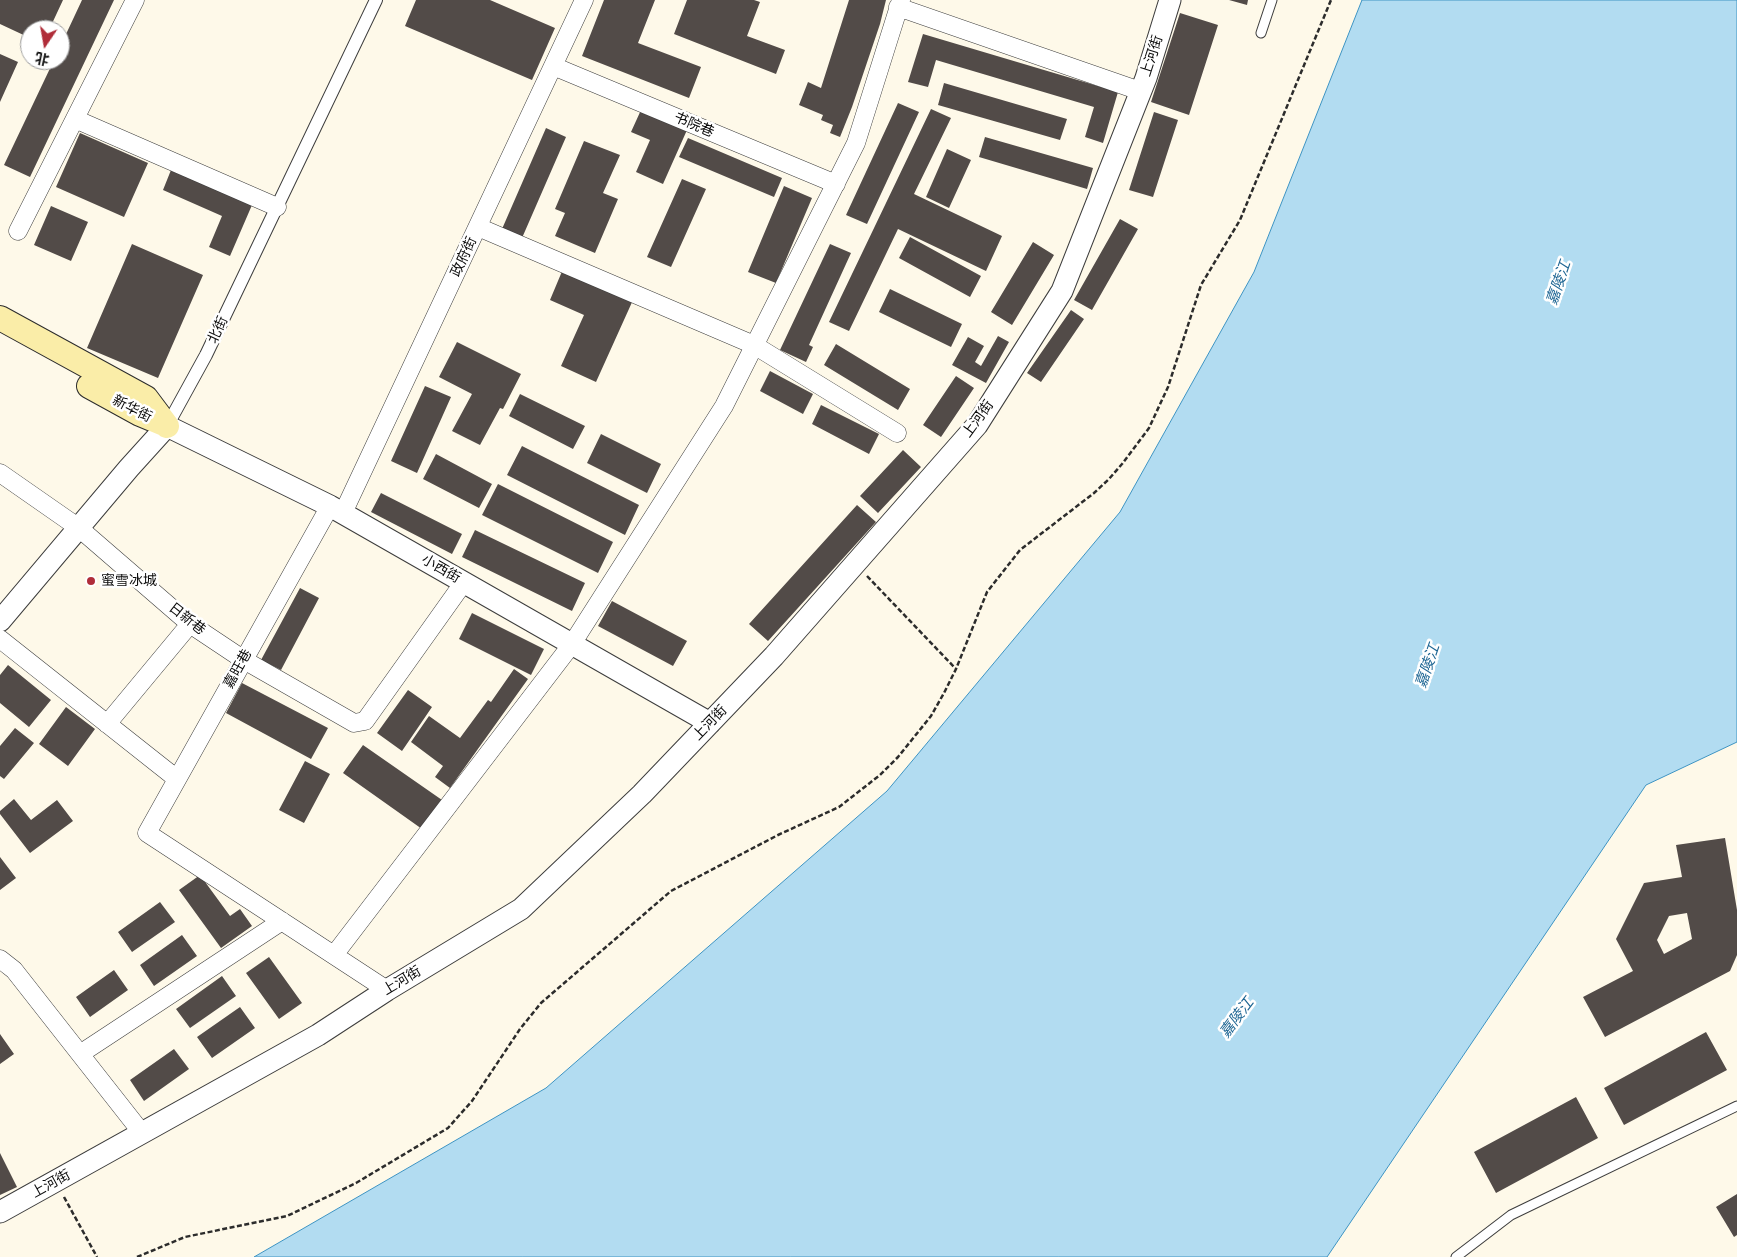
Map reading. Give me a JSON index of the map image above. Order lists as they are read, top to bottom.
{
  "streets": {
    "main road": ["新华街"],
    "street": [
      "上河街",
      "书院巷",
      "政府街",
      "北街",
      "小西街",
      "日新巷",
      "嘉旺巷"
    ]
  },
  "crossings": [
    ["上河街", "小西街"],
    ["书院巷", "政府街"],
    ["政府街", "小西街"],
    ["政府街", "嘉旺巷"],
    ["北街", "新华街"],
    ["北街", "小西街"],
    ["北街", "日新巷"],
    ["新华街", "小西街"],
    ["小西街", "日新巷"],
    ["小西街", "嘉旺巷"],
    ["日新巷", "嘉旺巷"]
  ],
  "water": ["嘉陵江"],
  "places": ["蜜雪冰城"],
  "north": "bottom"
}
